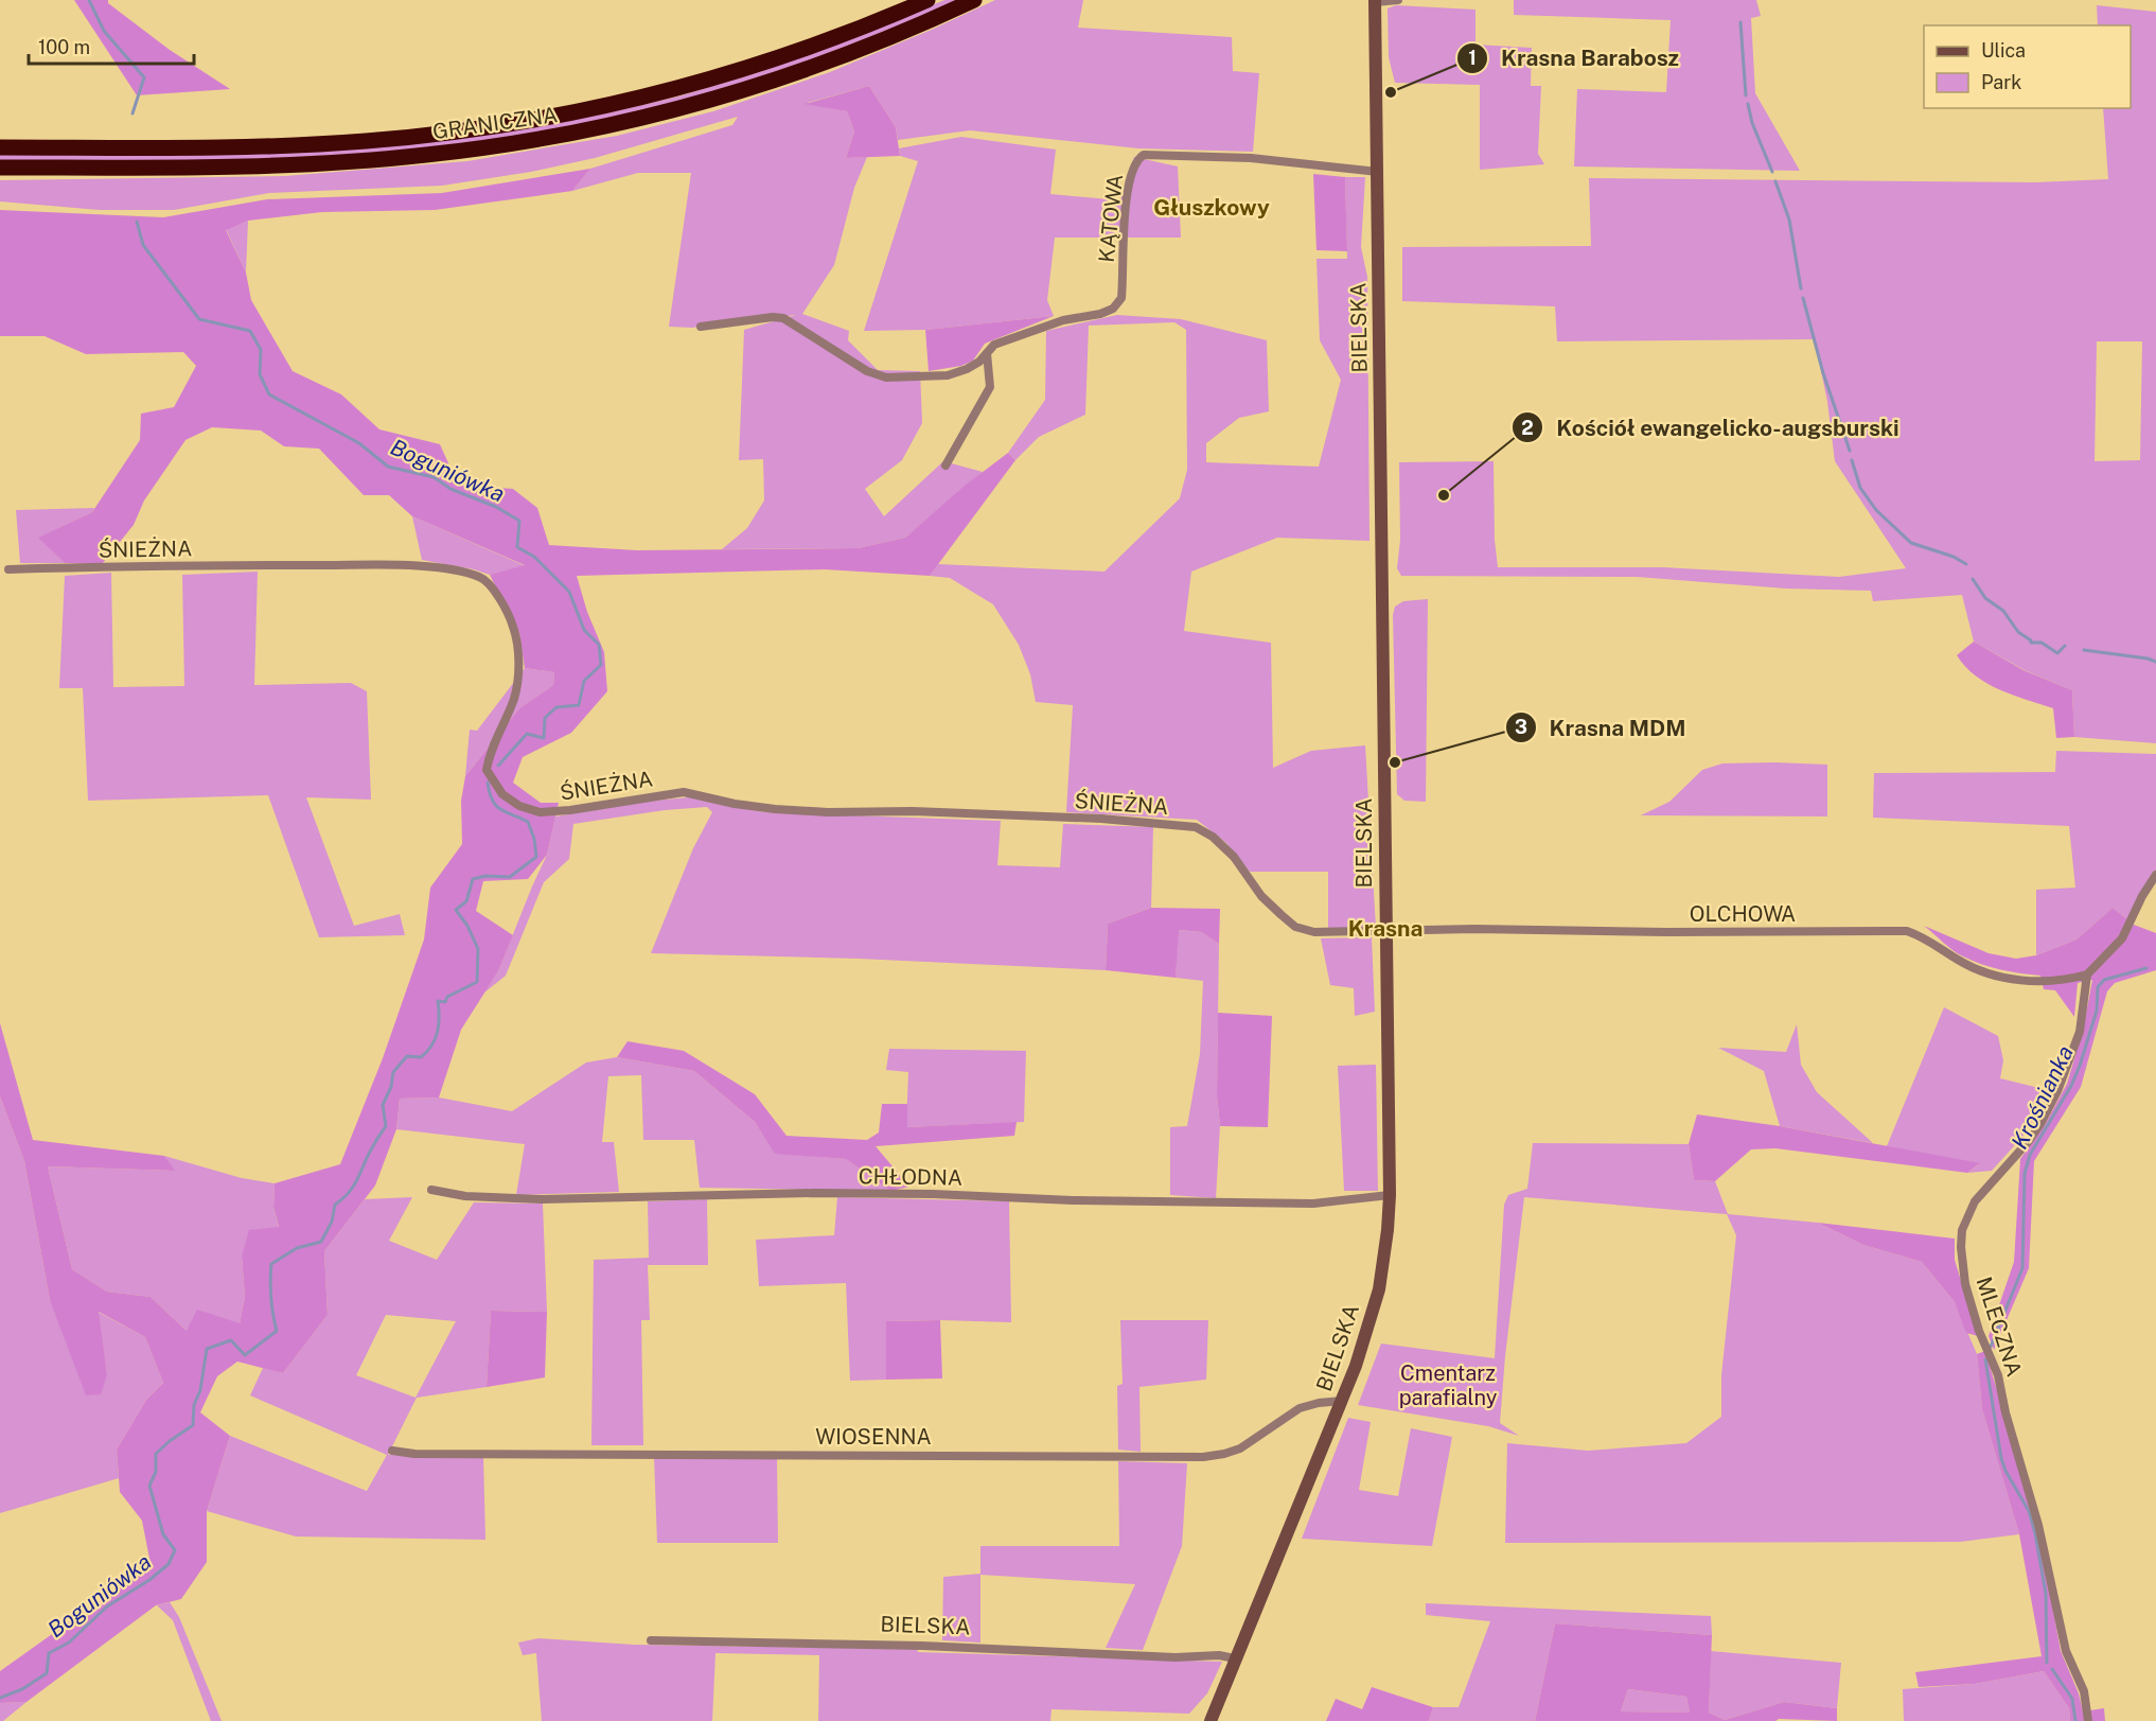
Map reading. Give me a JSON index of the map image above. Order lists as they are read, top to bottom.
{
  "streets": {
    "highway": ["GRANICZNA"],
    "street": [
      "KĄTOWA",
      "BIELSKA",
      "ŚNIEŻNA",
      "OLCHOWA",
      "CHŁODNA",
      "MLECZNA",
      "WIOSENNA"
    ]
  },
  "crossings": [
    ["KĄTOWA", "BIELSKA"],
    ["BIELSKA", "ŚNIEŻNA"],
    ["BIELSKA", "OLCHOWA"],
    ["BIELSKA", "CHŁODNA"],
    ["BIELSKA", "WIOSENNA"],
    ["ŚNIEŻNA", "OLCHOWA"],
    ["OLCHOWA", "MLECZNA"]
  ],
  "districts": ["Głuszkowy", "Krasna"],
  "water": ["Boguniówka", "Krośnianka"],
  "parks": ["Cmentarz parafialny"],
  "places": ["Krasna Barabosz", "Kościół ewangelicko-augsburski", "Krasna MDM"],
  "legend": ["Ulica", "Park"],
  "scale_bar": "100 m"
}
